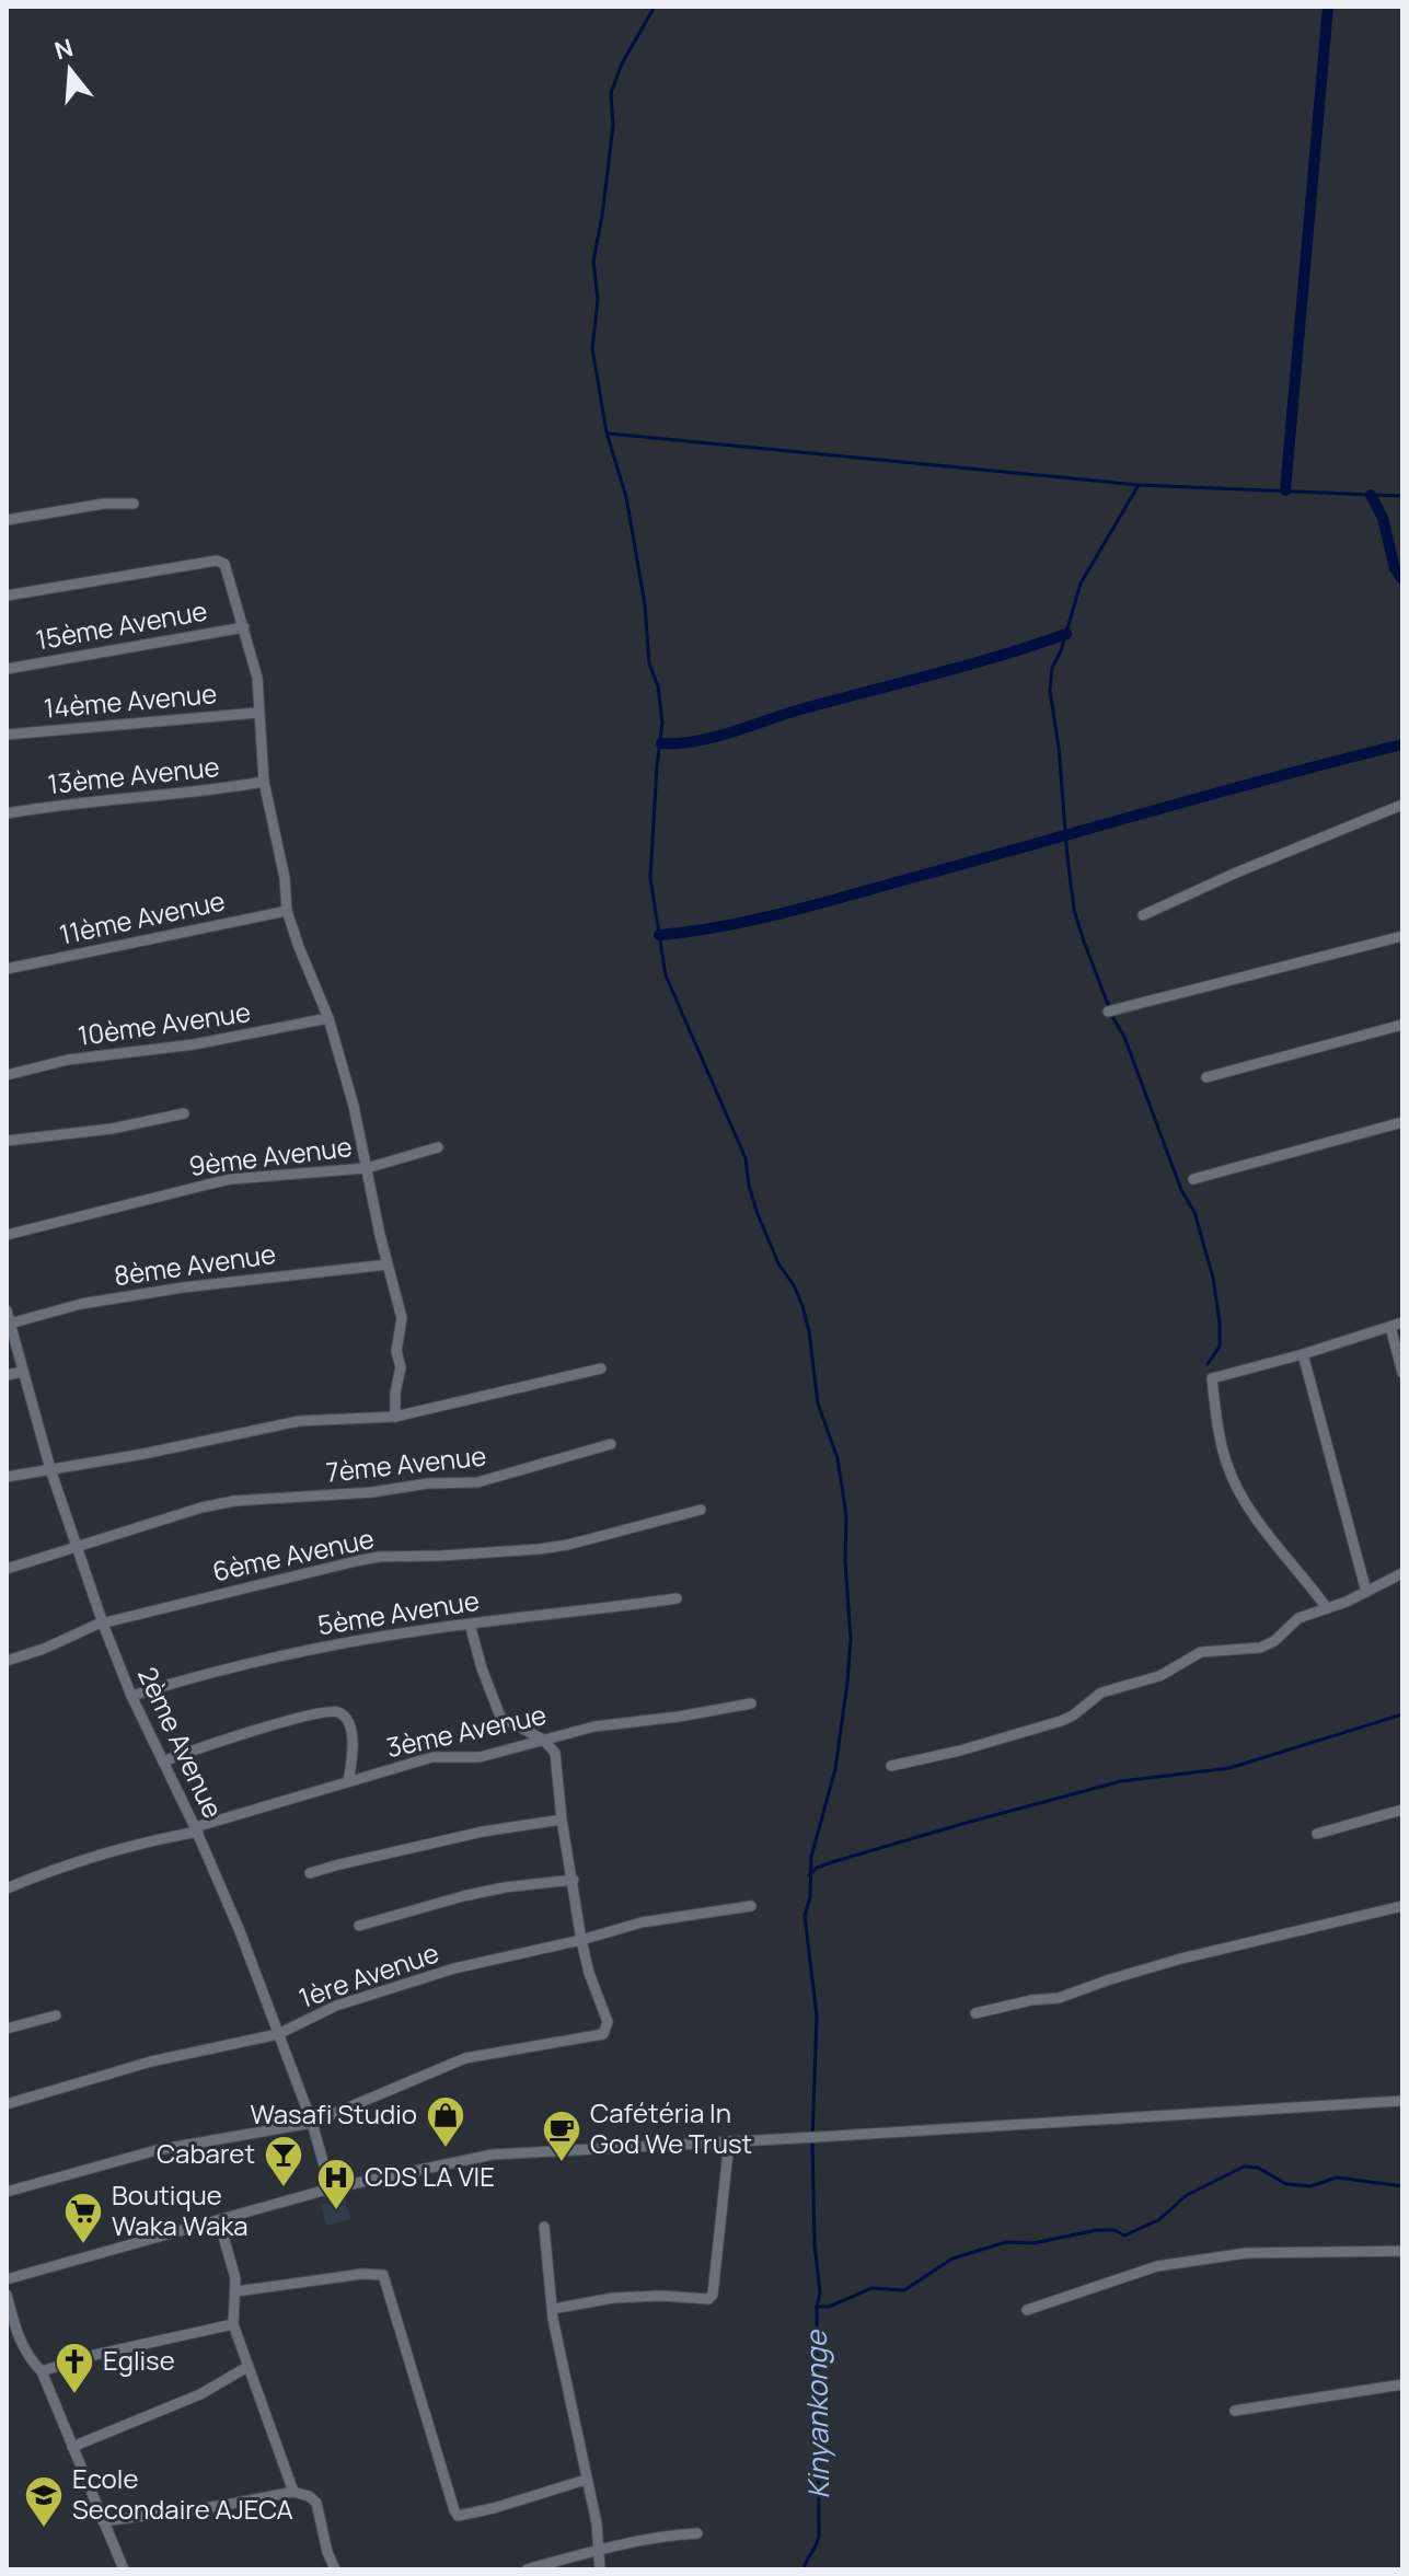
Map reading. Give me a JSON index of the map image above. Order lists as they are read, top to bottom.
{
  "streets": {
    "street": [
      "15ème Avenue",
      "14ème Avenue",
      "13ème Avenue",
      "11ème Avenue",
      "10ème Avenue",
      "9ème Avenue",
      "8ème Avenue",
      "7ème Avenue",
      "6ème Avenue",
      "5ème Avenue",
      "3ème Avenue",
      "2ème Avenue",
      "1ère Avenue"
    ]
  },
  "crossings": [
    ["8ème Avenue", "2ème Avenue"],
    ["7ème Avenue", "2ème Avenue"],
    ["6ème Avenue", "2ème Avenue"],
    ["5ème Avenue", "2ème Avenue"],
    ["3ème Avenue", "2ème Avenue"],
    ["2ème Avenue", "1ère Avenue"]
  ],
  "water": ["Kinyankonge"],
  "places": {
    "shop": ["Wasafi Studio"],
    "cafe": ["Cafétéria In God We Trust"],
    "bar": ["Cabaret"],
    "hospital": ["CDS LA VIE"],
    "supermarket": ["Boutique Waka Waka"],
    "church": ["Eglise"],
    "school or university": ["Ecole Secondaire AJECA"]
  },
  "north": "top"
}
